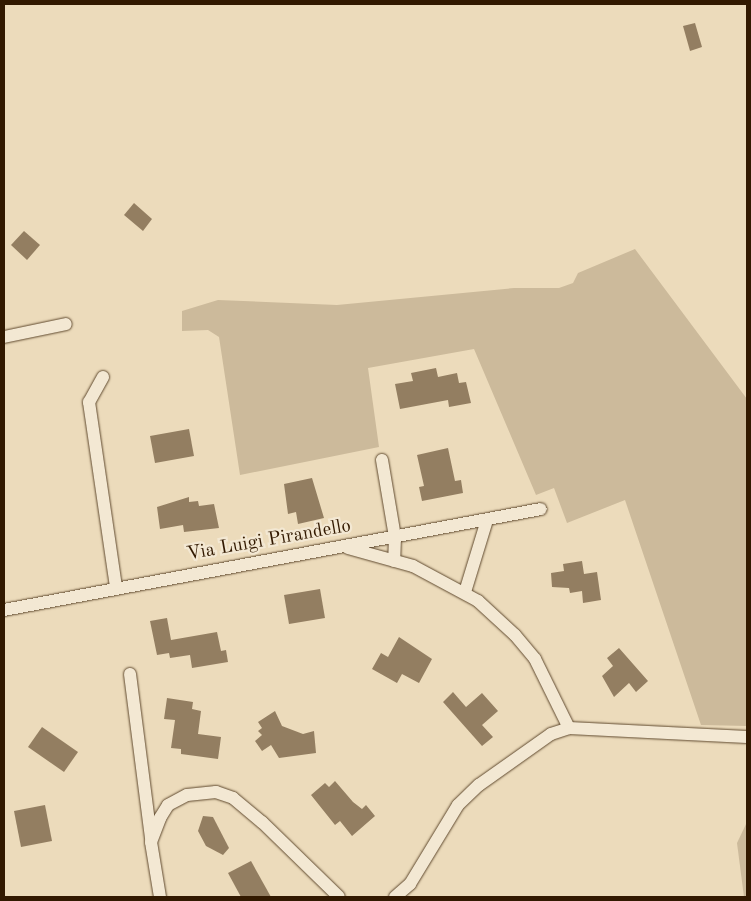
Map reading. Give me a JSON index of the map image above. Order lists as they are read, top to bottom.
{
  "streets": {
    "street": ["Via Luigi Pirandello"]
  }
}
